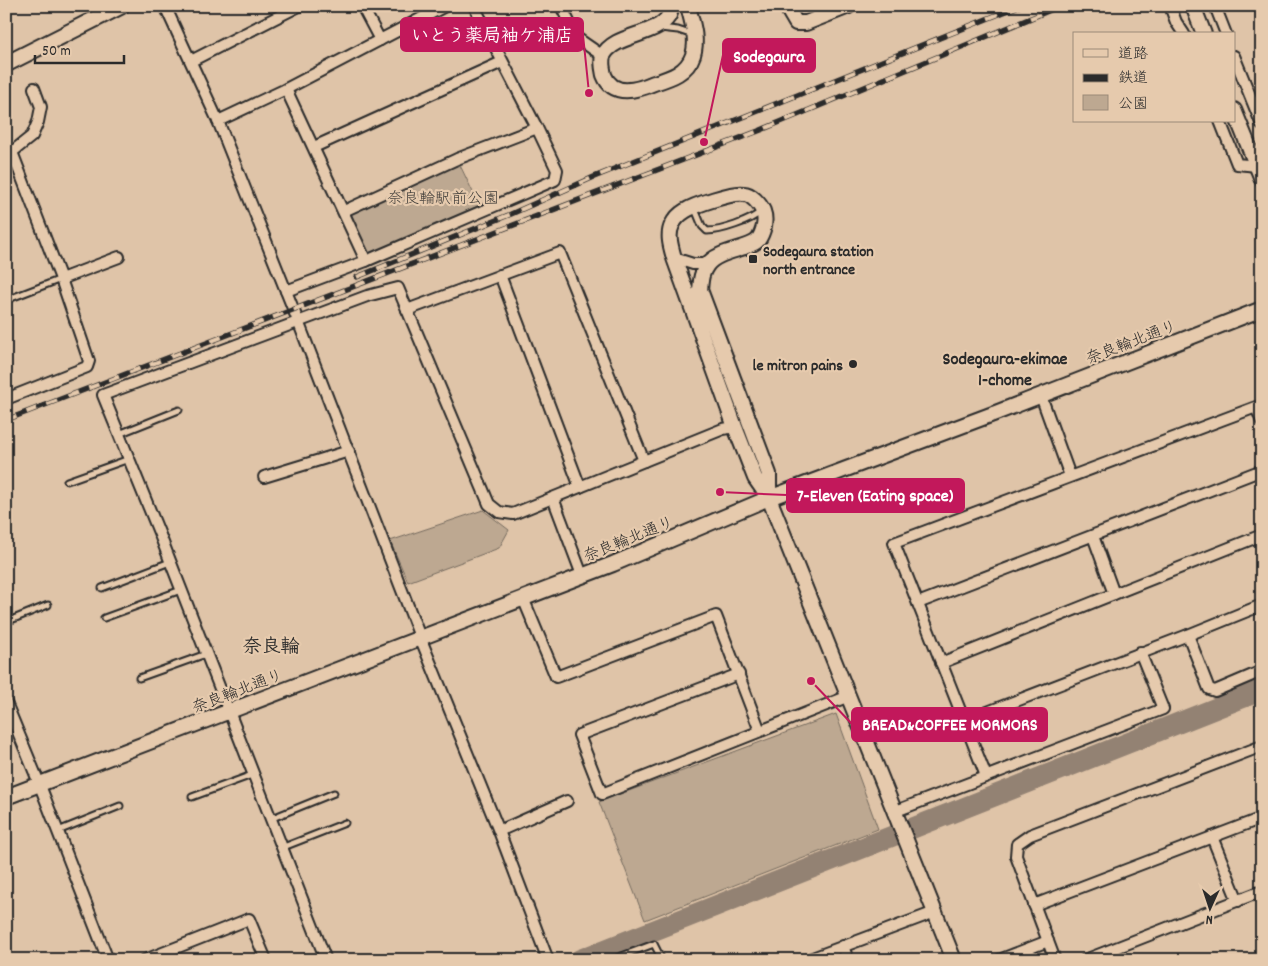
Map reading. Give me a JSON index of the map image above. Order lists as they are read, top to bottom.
{
  "streets": {
    "street": ["奈良輪北通り"]
  },
  "districts": ["Sodegaura-ekimae 1-chome", "奈良輪"],
  "parks": ["奈良輪駅前公園"],
  "places": {
    "other": [
      "いとう薬局袖ケ浦店",
      "Sodegaura",
      "le mitron pains",
      "7-Eleven (Eating space)",
      "BREAD&COFFEE MORMORS"
    ],
    "transit": ["Sodegaura station north entrance"]
  },
  "legend": ["道路", "鉄道", "公園"],
  "scale_bar": "50 m",
  "north": "bottom"
}
